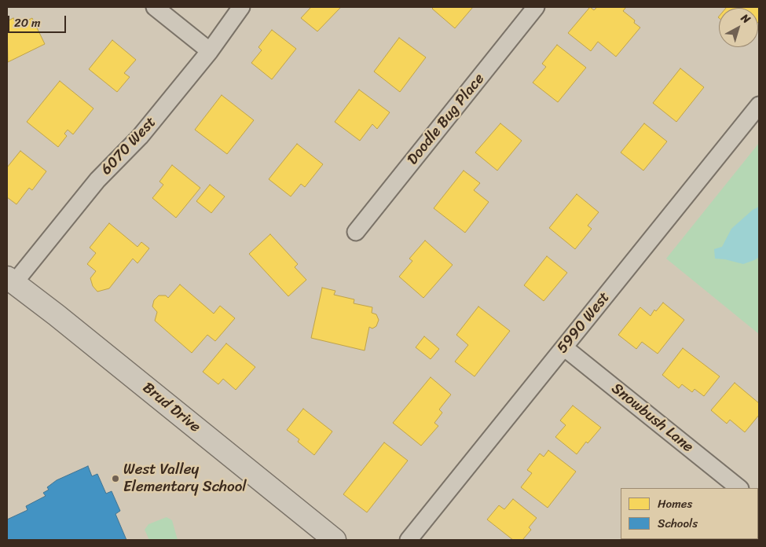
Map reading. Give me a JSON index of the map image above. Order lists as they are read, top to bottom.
{
  "streets": {
    "main road": ["Brud Drive"],
    "street": [
      "Doodle Bug Place",
      "6070 West",
      "5990 West",
      "Snowbush Lane"
    ]
  },
  "crossings": [
    ["6070 West", "Brud Drive"],
    ["5990 West", "Snowbush Lane"]
  ],
  "places": ["West Valley Elementary School"],
  "legend": ["Homes", "Schools"],
  "scale_bar": "20 m",
  "north": "top right"
}
